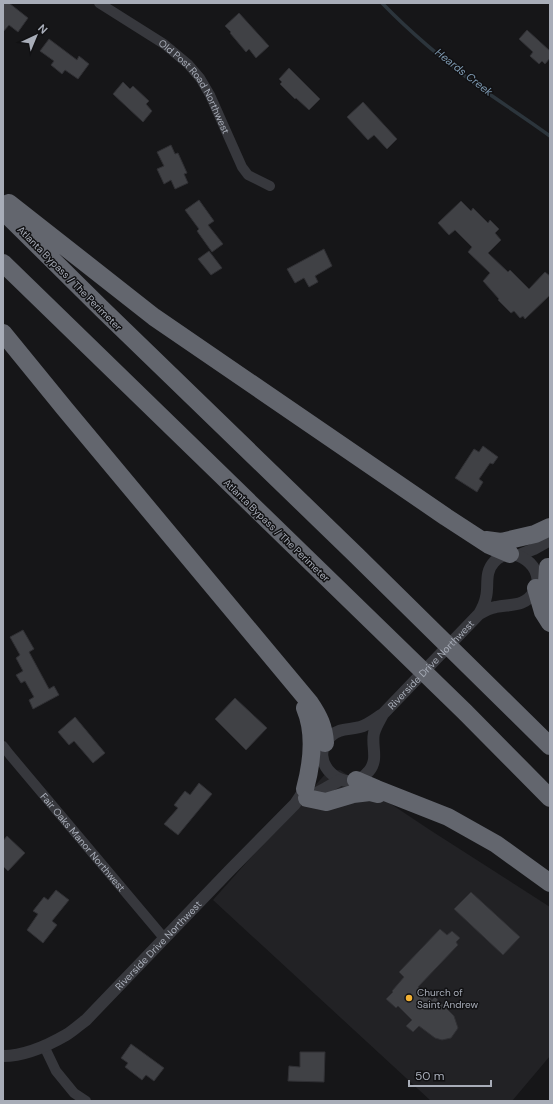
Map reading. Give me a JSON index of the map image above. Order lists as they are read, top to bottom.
{
  "streets": {
    "highway": ["Atlanta Bypass / The Perimeter"],
    "street": ["Old Post Road Northwest", "Riverside Drive Northwest", "Fair Oaks Manor Northwest"]
  },
  "crossings": [
    ["Riverside Drive Northwest", "Fair Oaks Manor Northwest"]
  ],
  "water": ["Heards Creek"],
  "places": ["Church of Saint Andrew"],
  "scale_bar": "50 m",
  "north": "top right"
}
